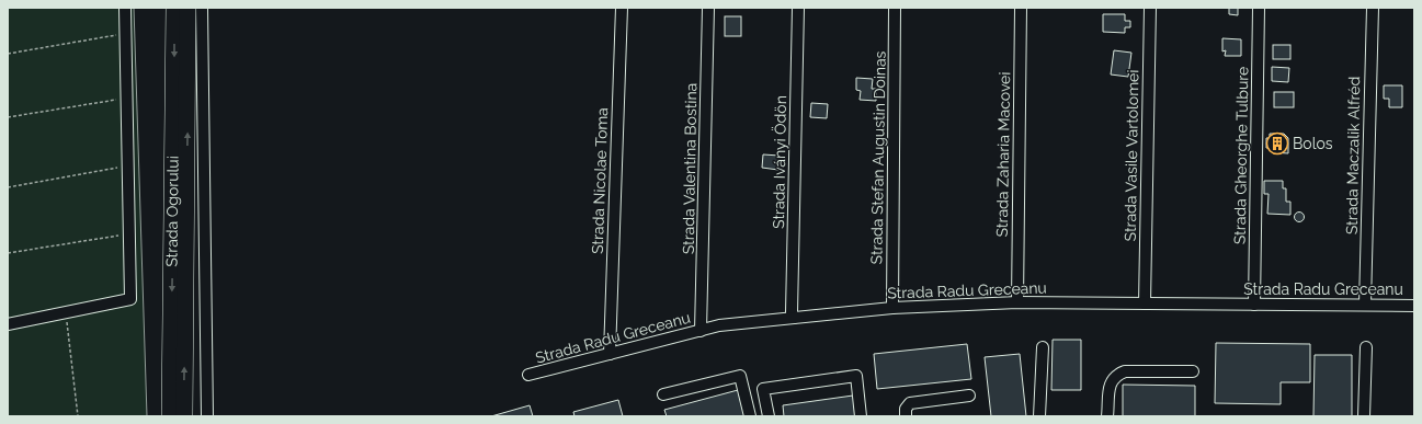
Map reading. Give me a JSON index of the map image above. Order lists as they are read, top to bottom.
{
  "streets": {
    "highway": ["Strada Ogorului"],
    "street": [
      "Strada Zaharia Macovei",
      "Strada Vasile Vartolomei",
      "Strada Gheorghe Tulbure",
      "Strada Maczalik Alfréd",
      "Strada Stefan Augustin Doinas",
      "Strada Iványi Ödön",
      "Strada Valentina Bostina",
      "Strada Nicolae Toma",
      "Strada Radu Greceanu"
    ]
  },
  "crossings": [
    ["Strada Zaharia Macovei", "Strada Radu Greceanu"],
    ["Strada Vasile Vartolomei", "Strada Radu Greceanu"],
    ["Strada Gheorghe Tulbure", "Strada Radu Greceanu"],
    ["Strada Maczalik Alfréd", "Strada Radu Greceanu"],
    ["Strada Stefan Augustin Doinas", "Strada Radu Greceanu"],
    ["Strada Iványi Ödön", "Strada Radu Greceanu"],
    ["Strada Valentina Bostina", "Strada Radu Greceanu"],
    ["Strada Nicolae Toma", "Strada Radu Greceanu"]
  ],
  "places": {
    "building": ["Bolos"]
  }
}
